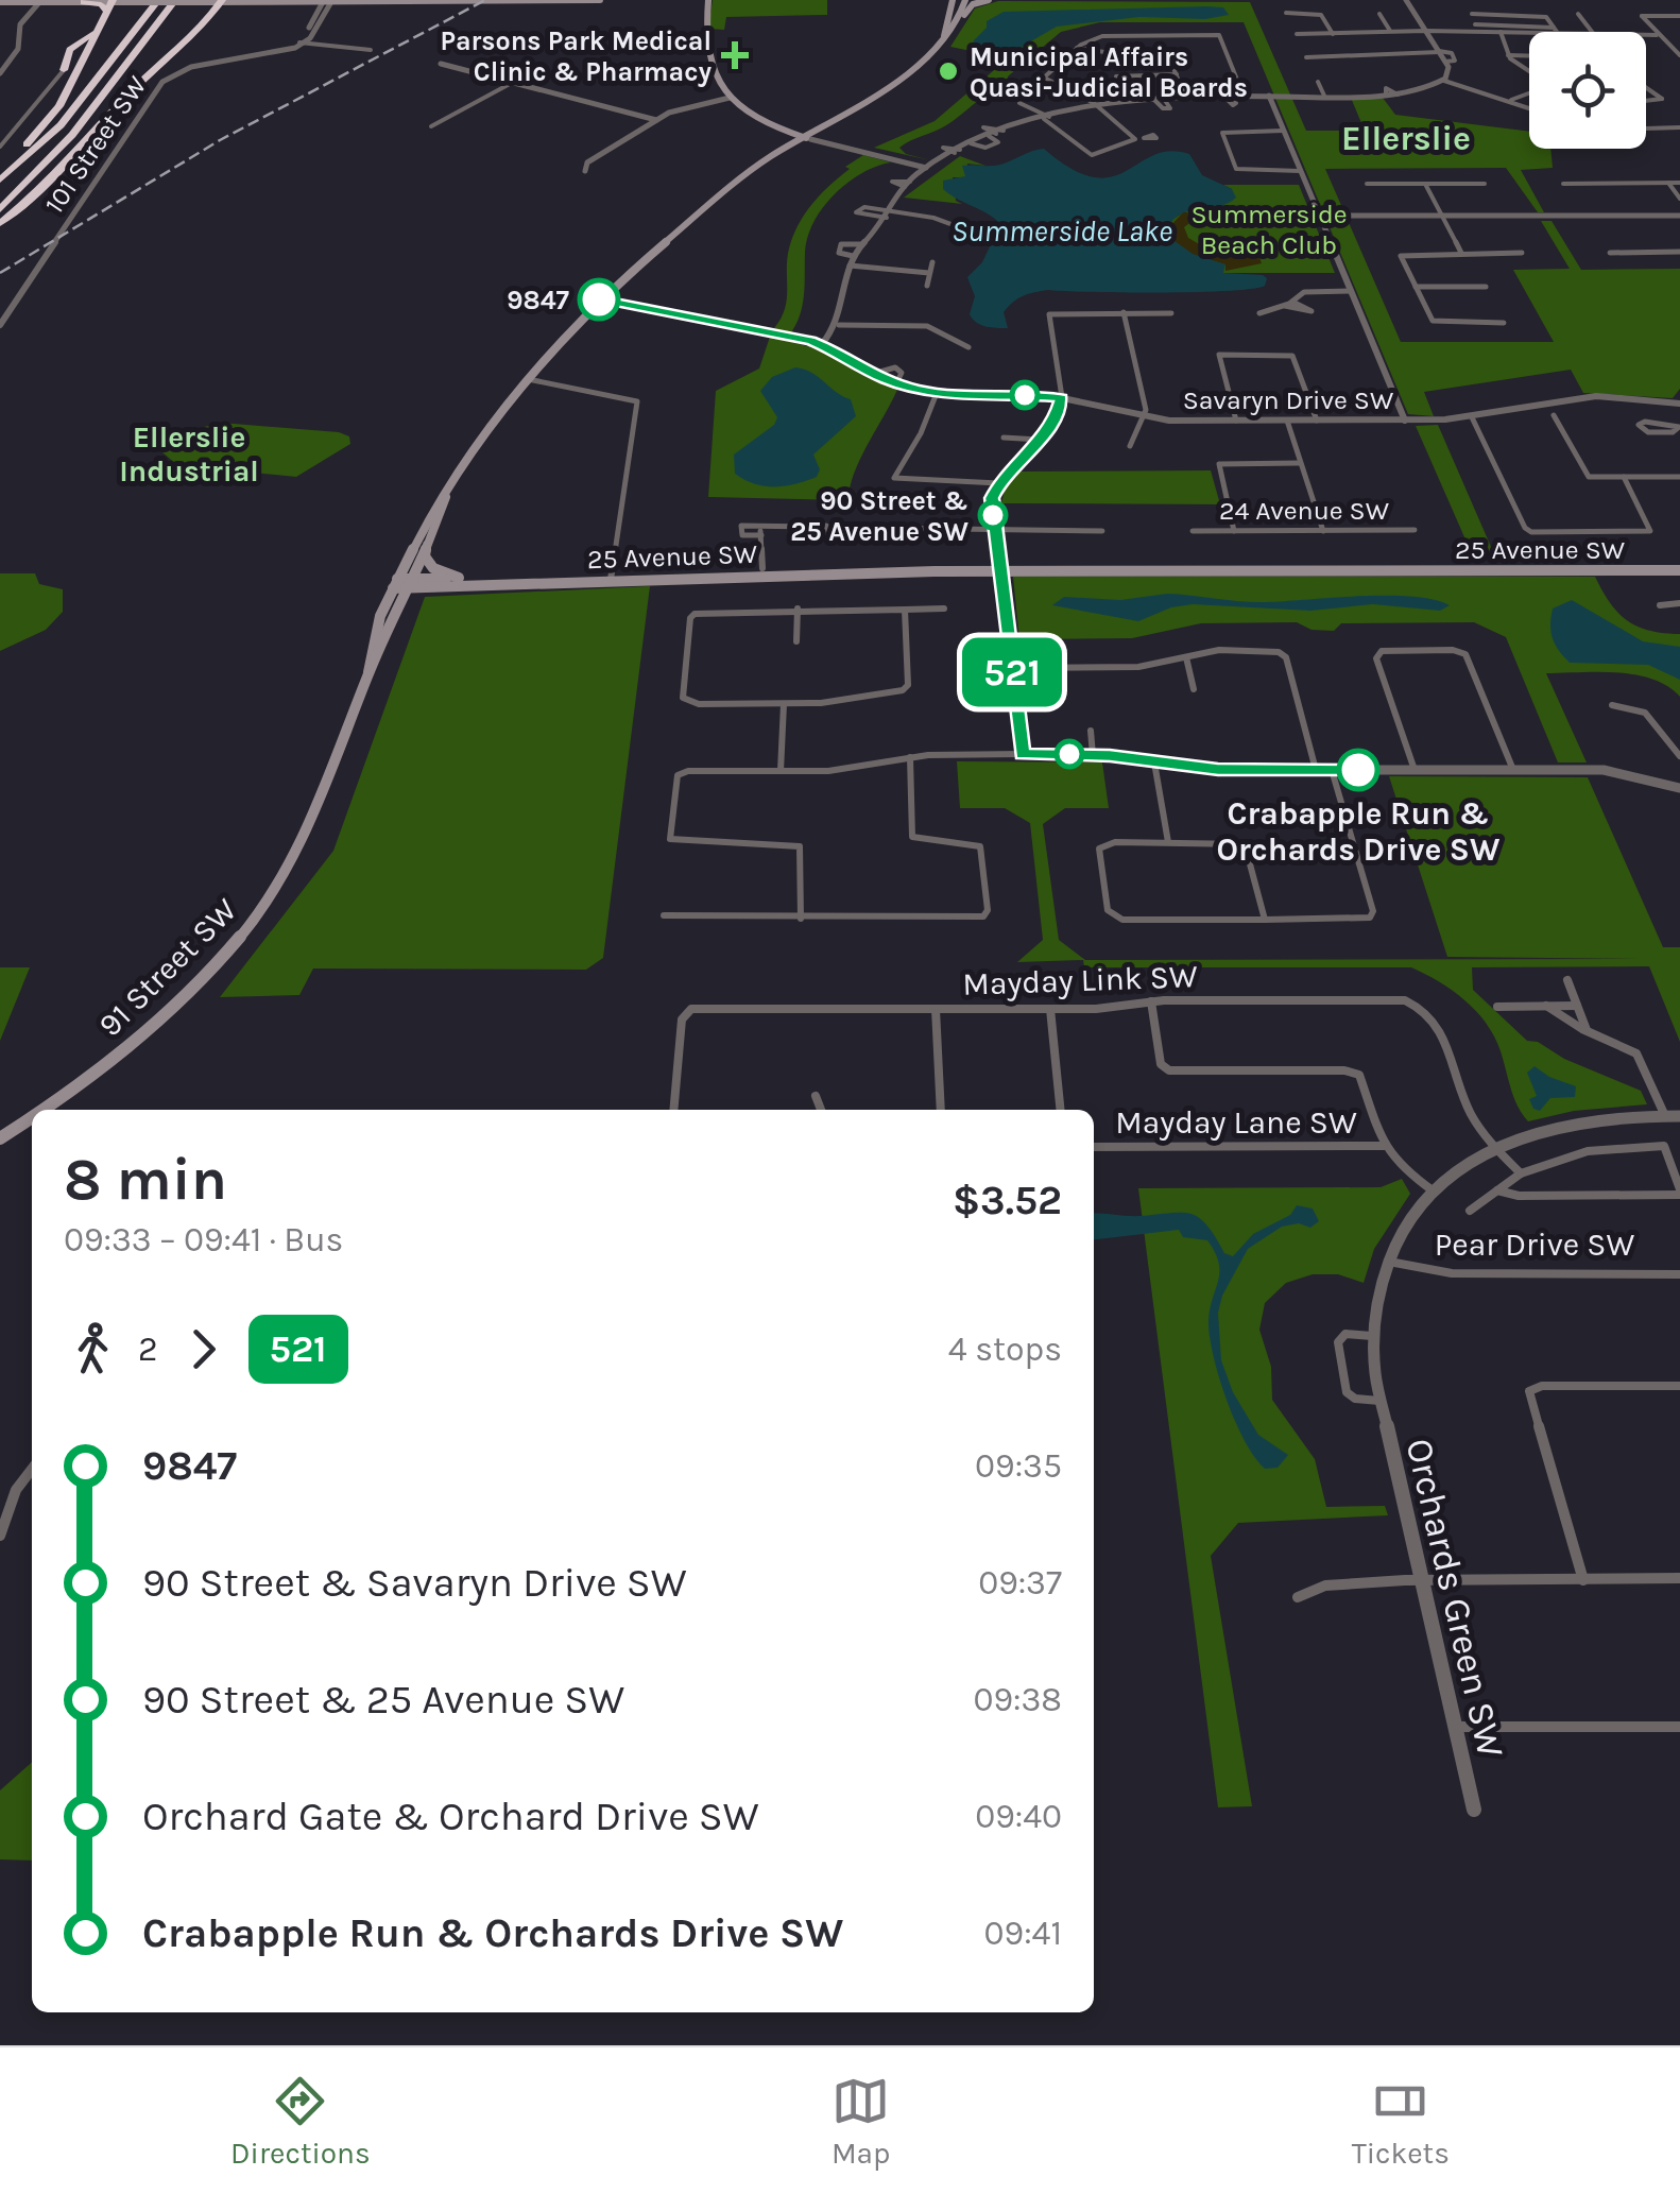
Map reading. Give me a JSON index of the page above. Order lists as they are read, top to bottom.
{
  "streets": {
    "main road": ["25 Avenue SW", "91 Street SW"],
    "street": [
      "101 Street SW",
      "Savaryn Drive SW",
      "24 Avenue SW",
      "Mayday Link SW",
      "Mayday Lane SW",
      "Pear Drive SW",
      "Orchards Green SW"
    ]
  },
  "crossings": [
    ["Savaryn Drive SW", "91 Street SW"],
    ["25 Avenue SW", "91 Street SW"],
    ["Mayday Link SW", "Orchards Green SW"],
    ["Pear Drive SW", "Orchards Green SW"]
  ],
  "districts": ["Ellerslie", "Ellerslie Industrial"],
  "water": ["Summerside Lake"],
  "parks": ["Summerside Beach Club"],
  "places": {
    "health": ["Parsons Park Medical Clinic & Pharmacy"],
    "other": [
      "Municipal Affairs Quasi-Judicial Boards",
      "9847",
      "90 Street & 25 Avenue SW",
      "Crabapple Run & Orchards Drive SW"
    ]
  },
  "lines": ["bus line 521"],
  "page": {
    "on_map": "521",
    "heading": ["8 min", "09:33 – 09:41 · Bus", "$3.52"],
    "legs": ["2", "521", "4 stops"],
    "list": [
      {
        "name": "9847",
        "value": "09:35"
      },
      {
        "name": "90 Street & Savaryn Drive SW",
        "value": "09:37"
      },
      {
        "name": "90 Street & 25 Avenue SW",
        "value": "09:38"
      },
      {
        "name": "Orchard Gate & Orchard Drive SW",
        "value": "09:40"
      },
      {
        "name": "Crabapple Run & Orchards Drive SW",
        "value": "09:41"
      }
    ],
    "tabs": ["Directions", "Map", "Tickets"]
  }
}
